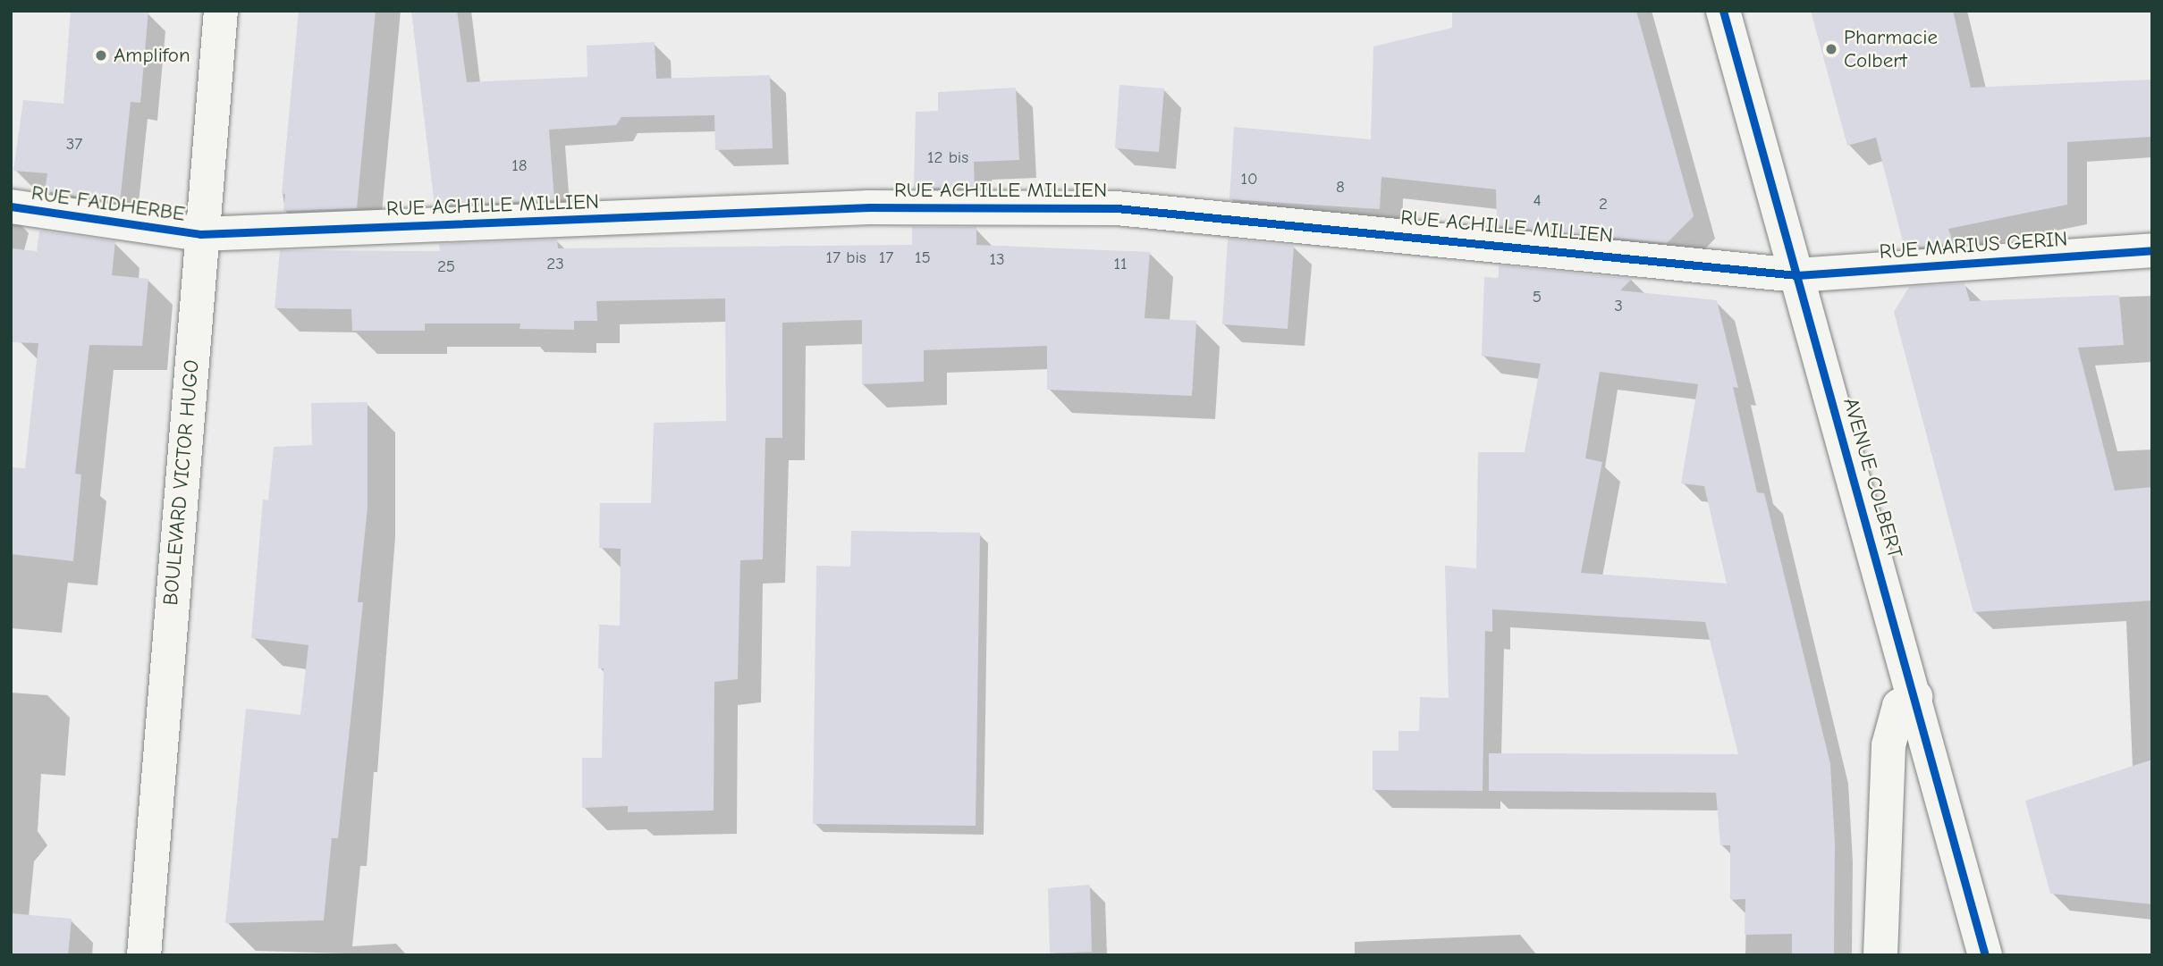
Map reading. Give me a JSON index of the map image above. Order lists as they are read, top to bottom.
{
  "streets": {
    "street": [
      "RUE ACHILLE MILLIEN",
      "RUE FAIDHERBE",
      "RUE MARIUS GERIN",
      "AVENUE COLBERT",
      "BOULEVARD VICTOR HUGO"
    ]
  },
  "crossings": [
    ["RUE ACHILLE MILLIEN", "RUE FAIDHERBE"],
    ["RUE ACHILLE MILLIEN", "RUE MARIUS GERIN"],
    ["RUE ACHILLE MILLIEN", "AVENUE COLBERT"],
    ["RUE ACHILLE MILLIEN", "BOULEVARD VICTOR HUGO"],
    ["RUE FAIDHERBE", "BOULEVARD VICTOR HUGO"],
    ["RUE MARIUS GERIN", "AVENUE COLBERT"]
  ],
  "places": ["Pharmacie Colbert", "Amplifon"],
  "house_numbers": [
    "37",
    "12 bis",
    "18",
    "10",
    "8",
    "4",
    "2",
    "17 bis",
    "17",
    "15",
    "13",
    "23",
    "11",
    "25",
    "5",
    "3"
  ]
}
